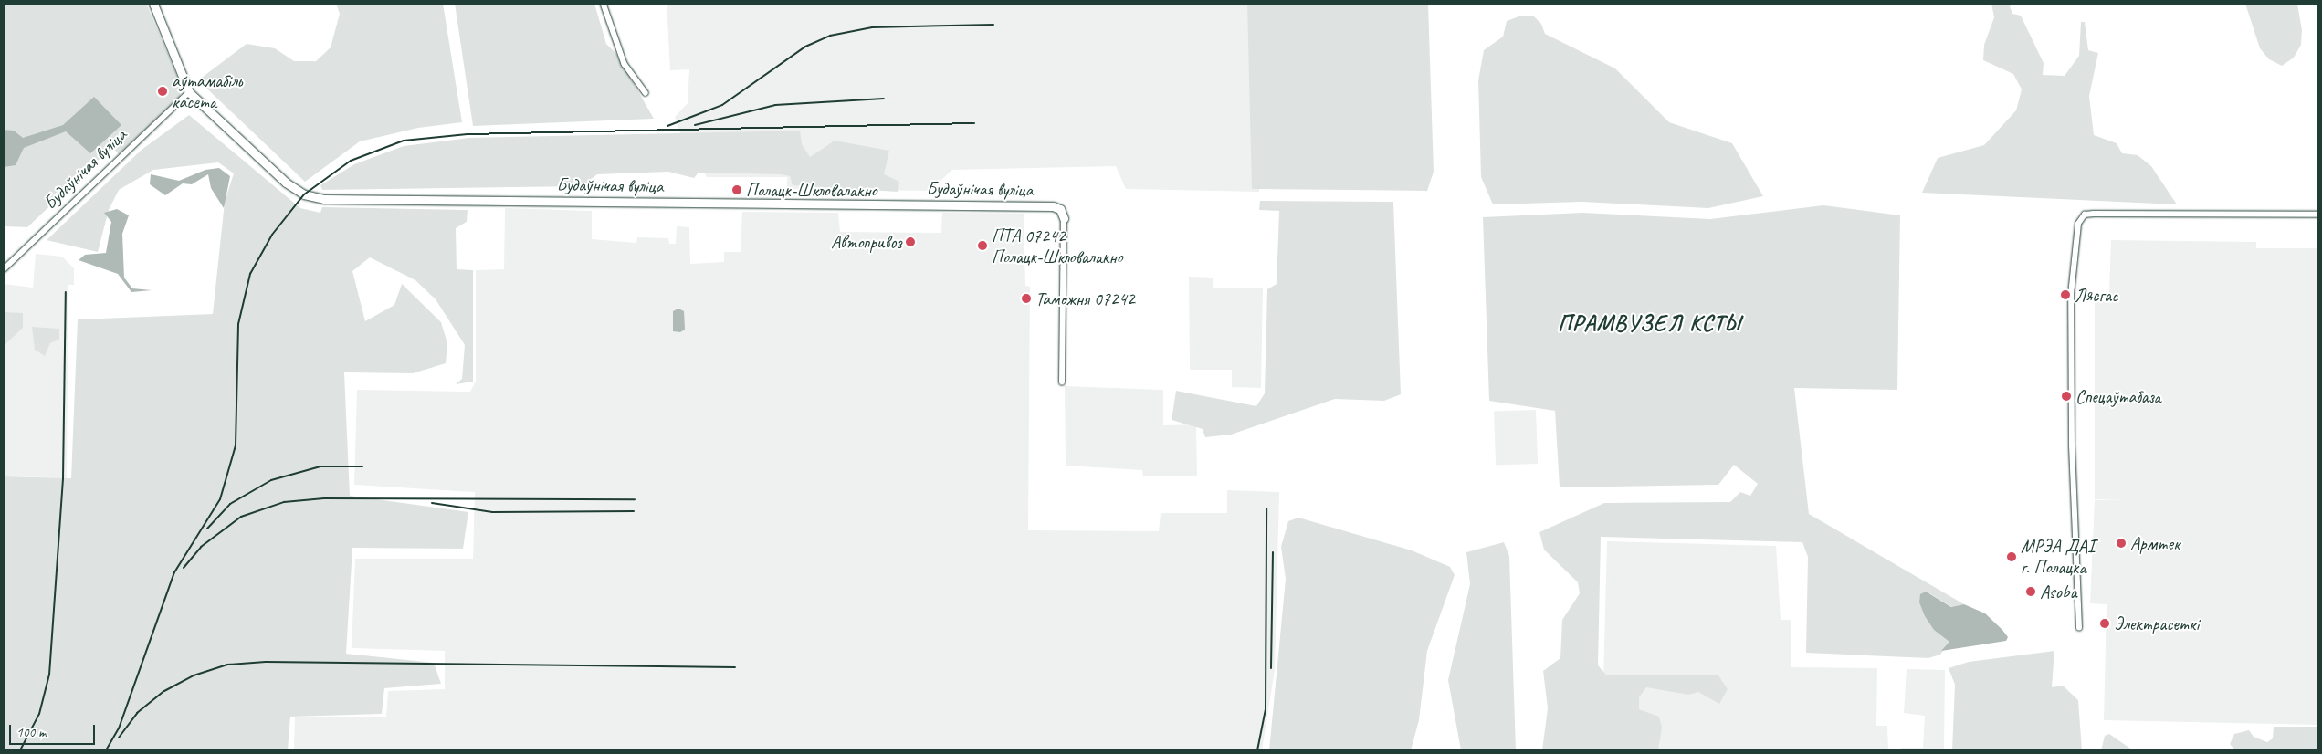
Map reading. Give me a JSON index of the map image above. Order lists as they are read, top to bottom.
{
  "streets": {
    "street": ["Будаўнічая вуліца"]
  },
  "districts": ["ПРАМВУЗЕЛ КСТЫ"],
  "places": [
    "аўтамабіль касета",
    "Полацк-Шкловалакно",
    "Автопривоз",
    "ПТА 07242 Полацк-Шкловалакно",
    "Лясгас",
    "Таможня 07242",
    "Спецаўтабаза",
    "Армтек",
    "МРЭА ДАІ г. Полацка",
    "Asoba",
    "Электрасеткі"
  ],
  "scale_bar": "100 m"
}
